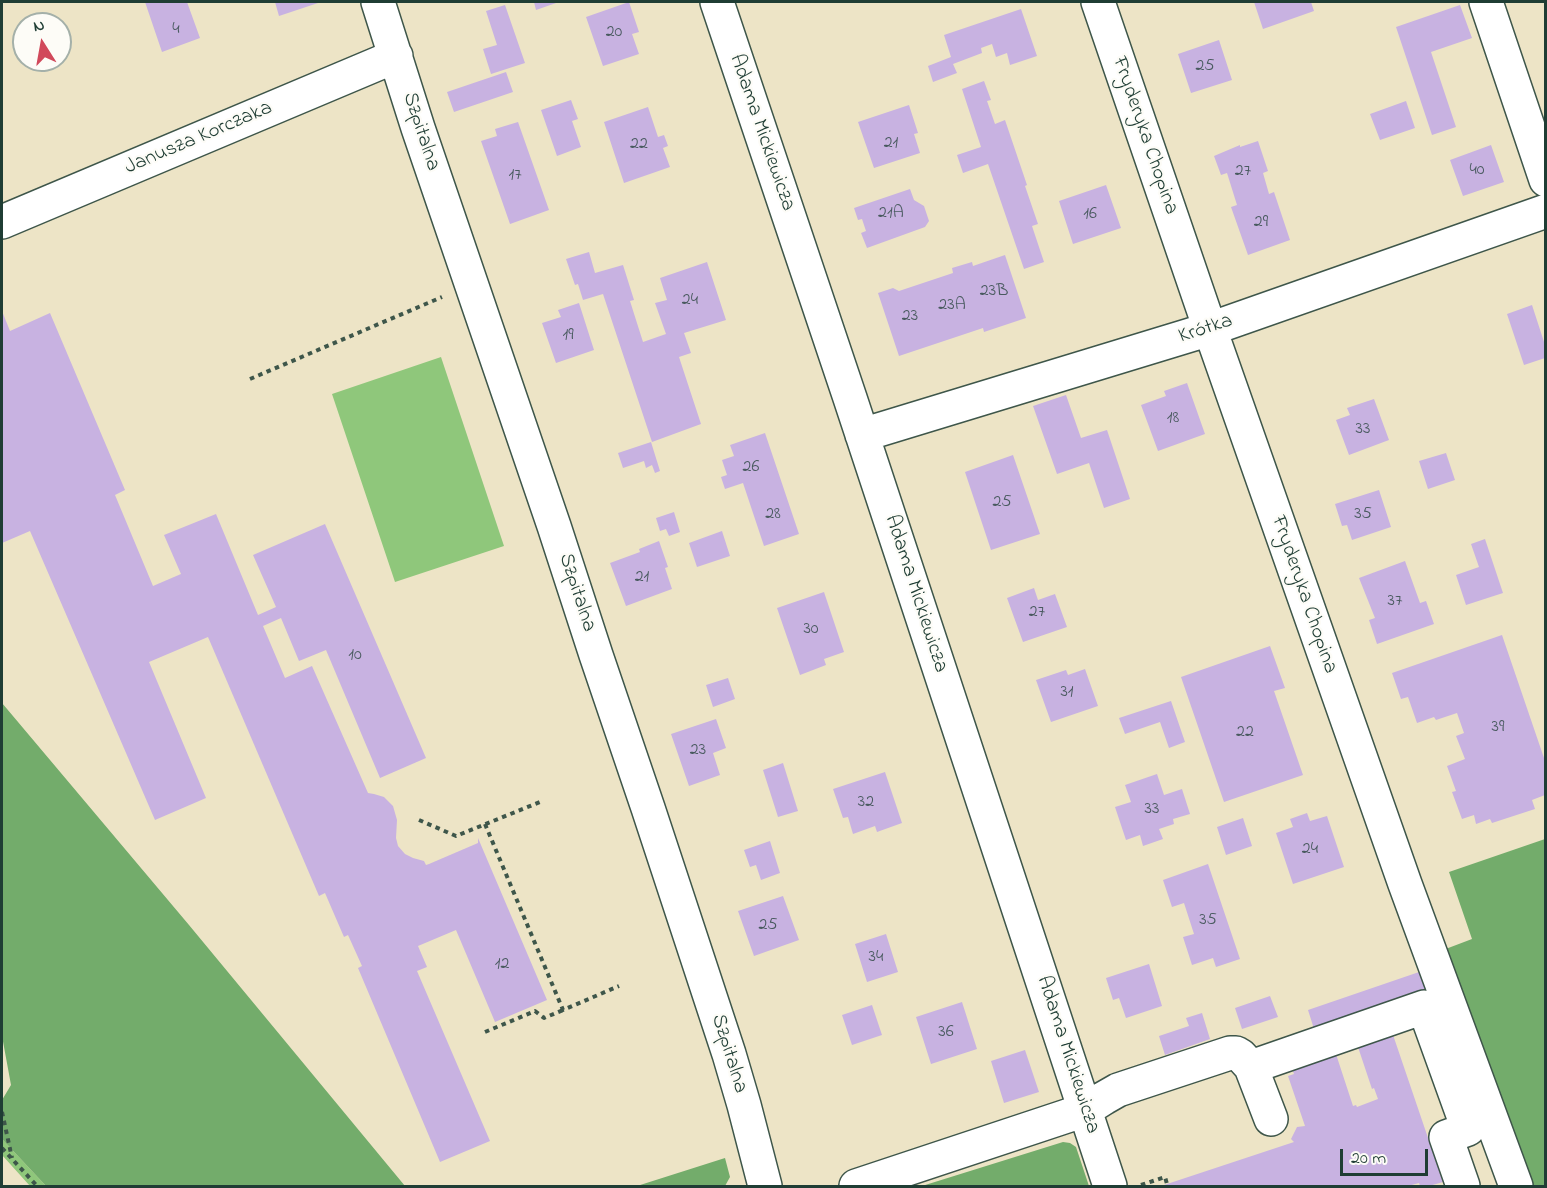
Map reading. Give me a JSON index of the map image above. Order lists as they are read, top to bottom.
{
  "streets": {
    "street": [
      "Szpitalna",
      "Adama Mickiewicza",
      "Fryderyka Chopina",
      "Janusza Korczaka",
      "Krótka"
    ]
  },
  "crossings": [
    ["Szpitalna", "Janusza Korczaka"],
    ["Adama Mickiewicza", "Krótka"],
    ["Fryderyka Chopina", "Krótka"]
  ],
  "house_numbers": [
    "4",
    "20",
    "25",
    "21",
    "22",
    "40",
    "27",
    "17",
    "21A",
    "16",
    "29",
    "23B",
    "24",
    "23A",
    "23",
    "19",
    "18",
    "33",
    "26",
    "25",
    "28",
    "35",
    "21",
    "37",
    "27",
    "30",
    "10",
    "31",
    "39",
    "22",
    "23",
    "32",
    "33",
    "24",
    "35",
    "25",
    "34",
    "12",
    "36"
  ],
  "scale_bar": "20 m",
  "north": "top"
}
